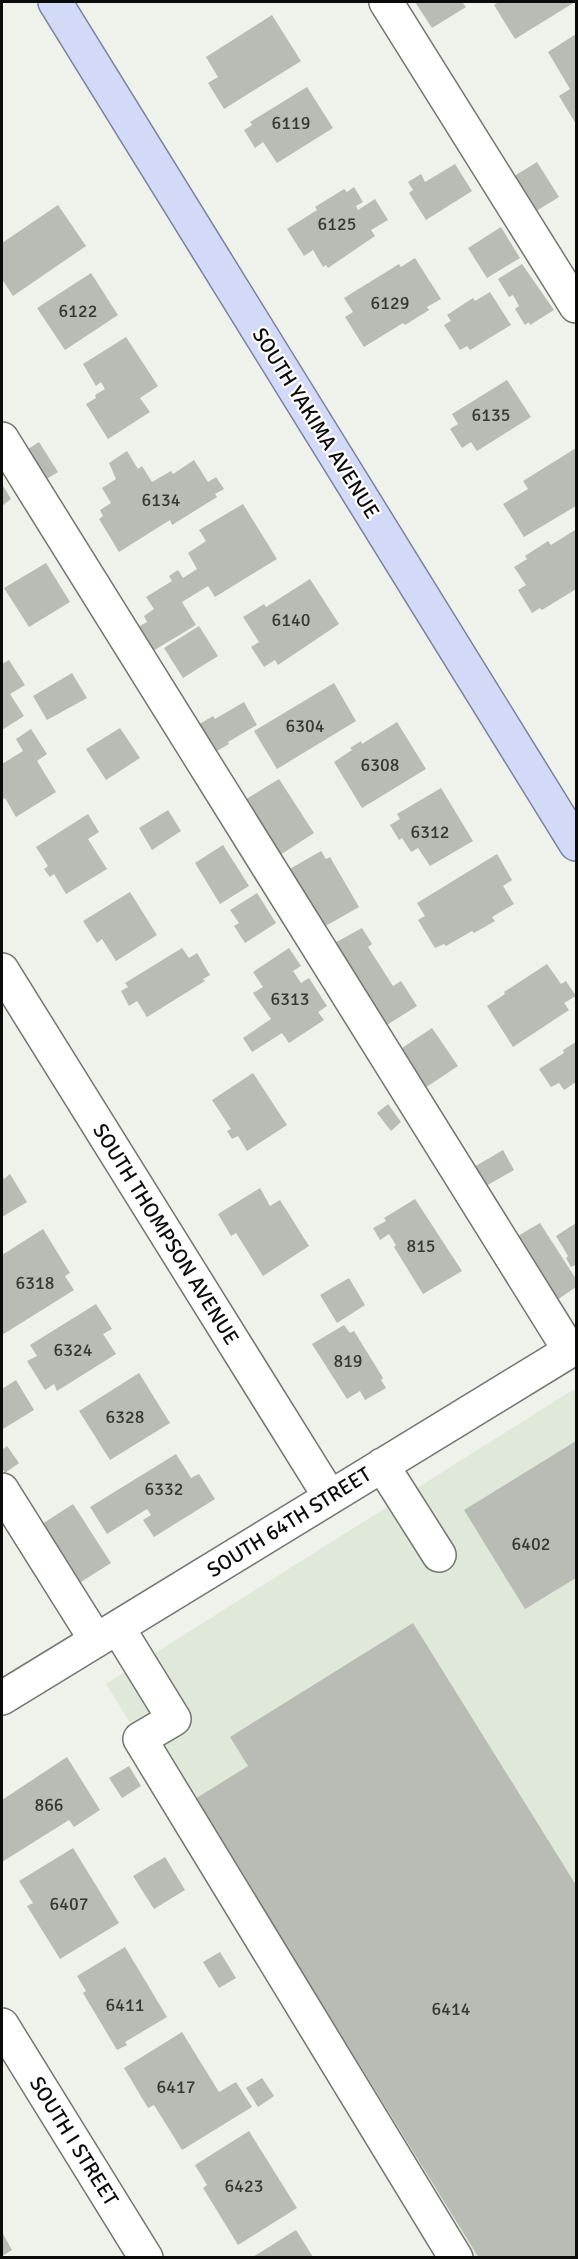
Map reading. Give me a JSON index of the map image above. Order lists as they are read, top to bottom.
{
  "streets": {
    "main road": ["SOUTH YAKIMA AVENUE"],
    "street": ["SOUTH THOMPSON AVENUE", "SOUTH 64TH STREET", "SOUTH I STREET"]
  },
  "crossings": [
    ["SOUTH THOMPSON AVENUE", "SOUTH 64TH STREET"]
  ],
  "house_numbers": [
    "6119",
    "6125",
    "6129",
    "6122",
    "6135",
    "6134",
    "6140",
    "6304",
    "6308",
    "6312",
    "6313",
    "815",
    "6318",
    "6324",
    "819",
    "6328",
    "6332",
    "6402",
    "866",
    "6407",
    "6411",
    "6414",
    "6417",
    "6423"
  ]
}
